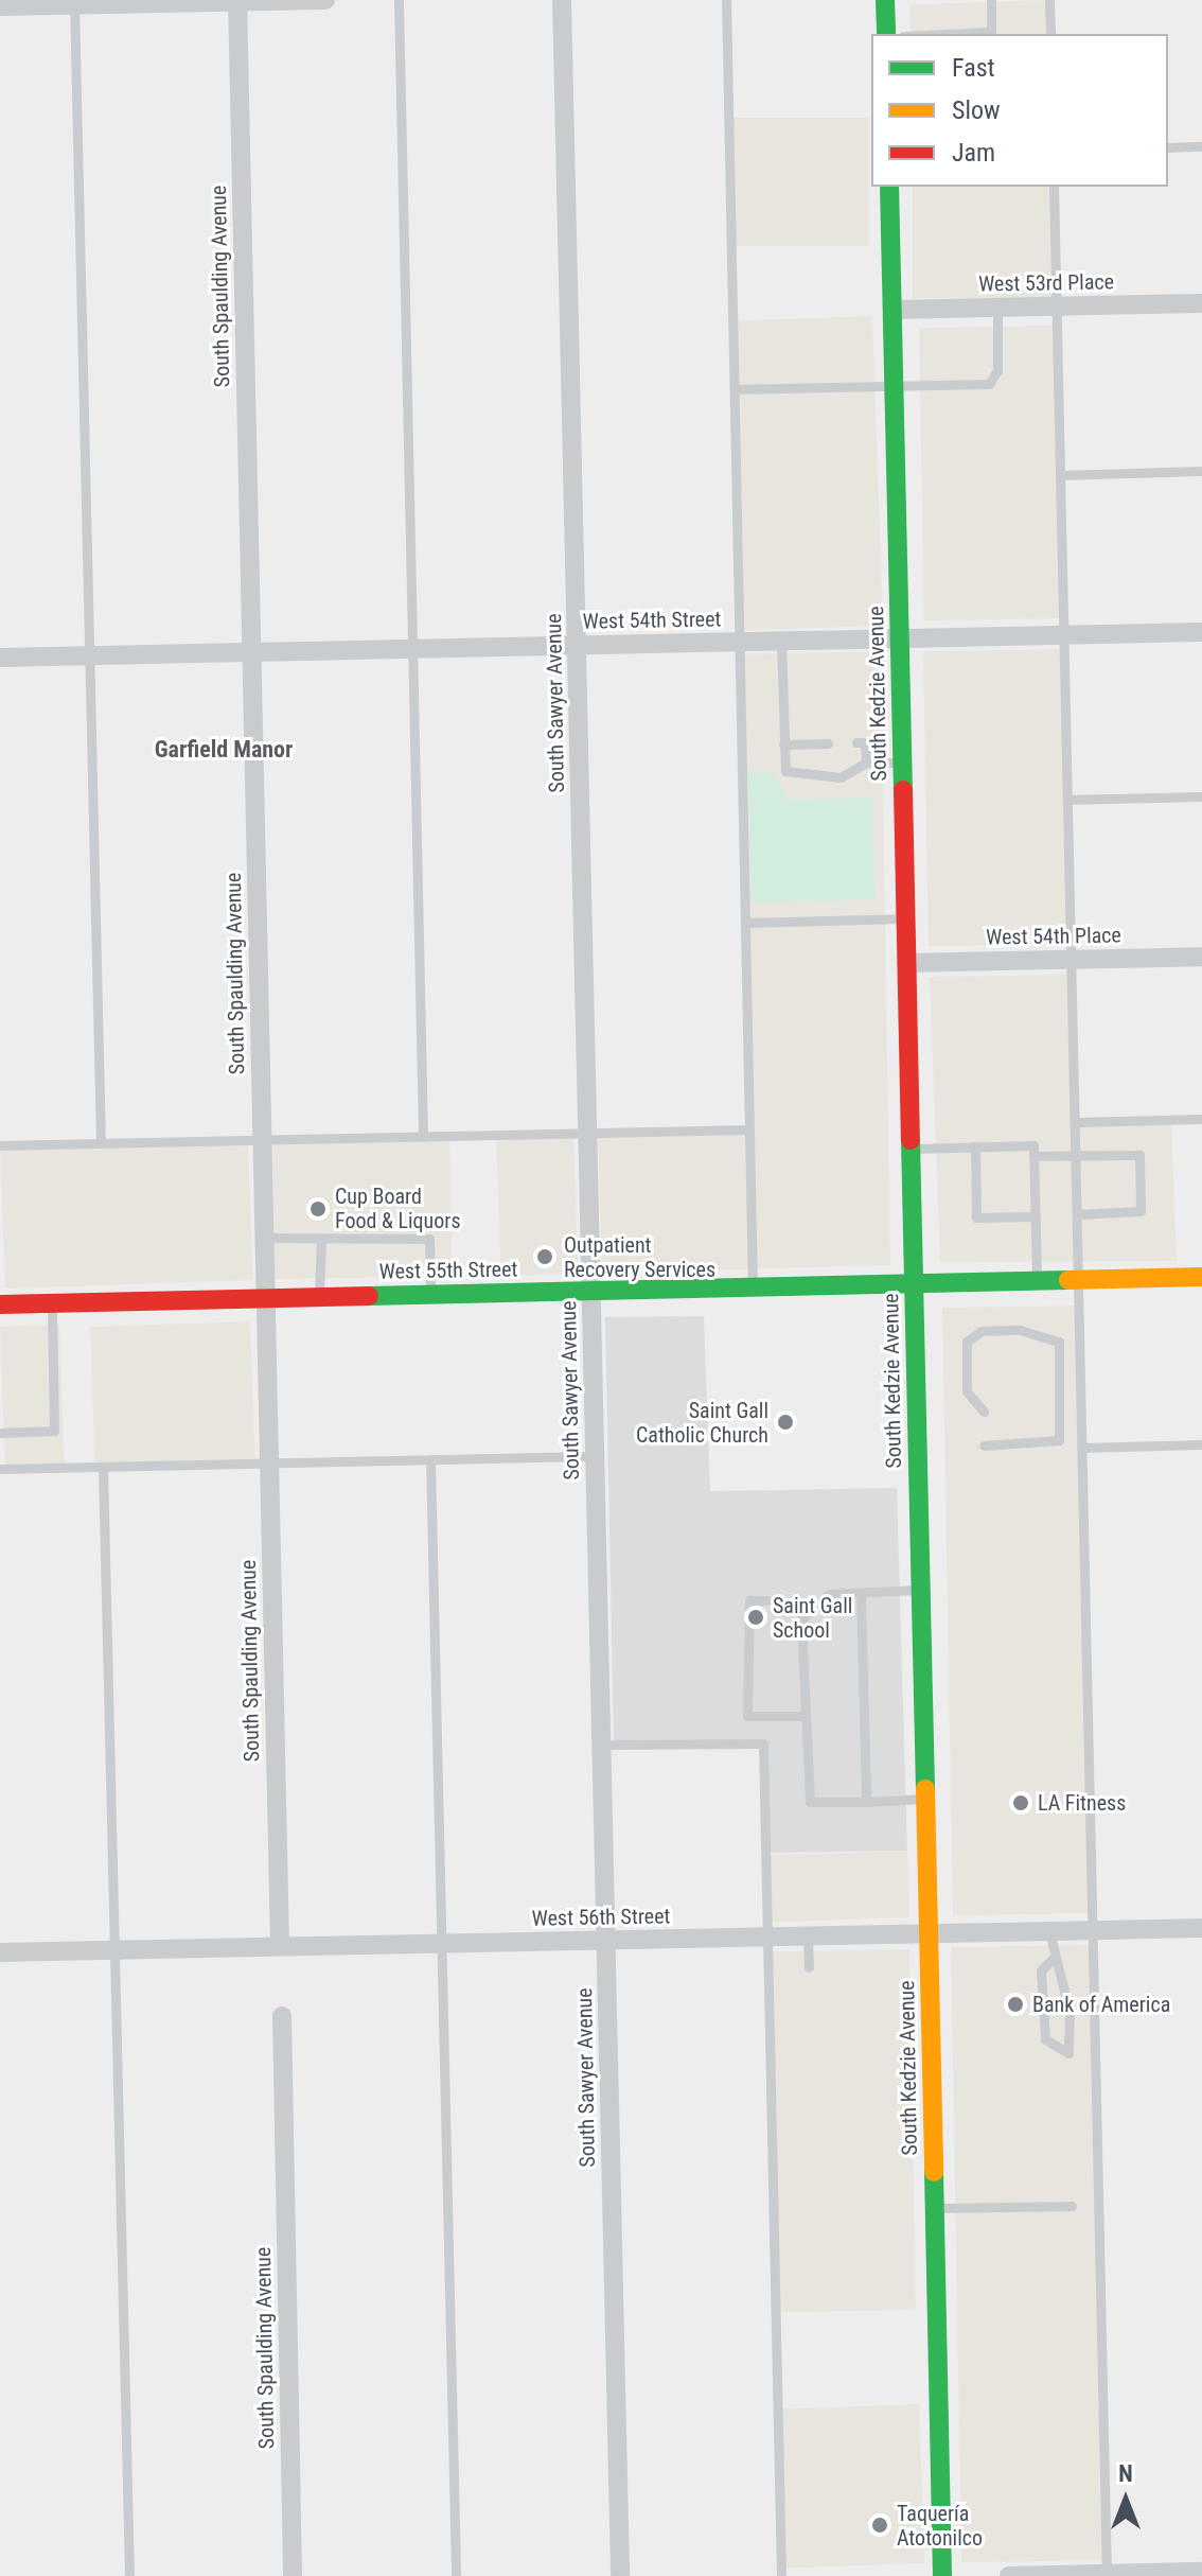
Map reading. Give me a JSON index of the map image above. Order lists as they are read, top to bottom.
{
  "streets": {
    "main road": ["South Kedzie Avenue", "West 55th Street"],
    "street": [
      "West 53rd Place",
      "South Spaulding Avenue",
      "West 54th Street",
      "South Sawyer Avenue",
      "West 54th Place",
      "West 56th Street"
    ]
  },
  "crossings": [
    ["West 53rd Place", "South Kedzie Avenue"],
    ["South Spaulding Avenue", "West 54th Street"],
    ["South Spaulding Avenue", "West 55th Street"],
    ["South Spaulding Avenue", "West 56th Street"],
    ["West 54th Street", "South Kedzie Avenue"],
    ["West 54th Street", "South Sawyer Avenue"],
    ["South Kedzie Avenue", "West 54th Place"],
    ["South Kedzie Avenue", "West 55th Street"],
    ["South Kedzie Avenue", "West 56th Street"],
    ["South Sawyer Avenue", "West 55th Street"],
    ["South Sawyer Avenue", "West 56th Street"]
  ],
  "districts": ["Garfield Manor"],
  "places": [
    "Cup Board Food & Liquors",
    "Outpatient Recovery Services",
    "Saint Gall Catholic Church",
    "Saint Gall School",
    "LA Fitness",
    "Bank of America",
    "Taquería Atotonilco"
  ],
  "legend": ["Fast", "Slow", "Jam"],
  "north": "top"
}
